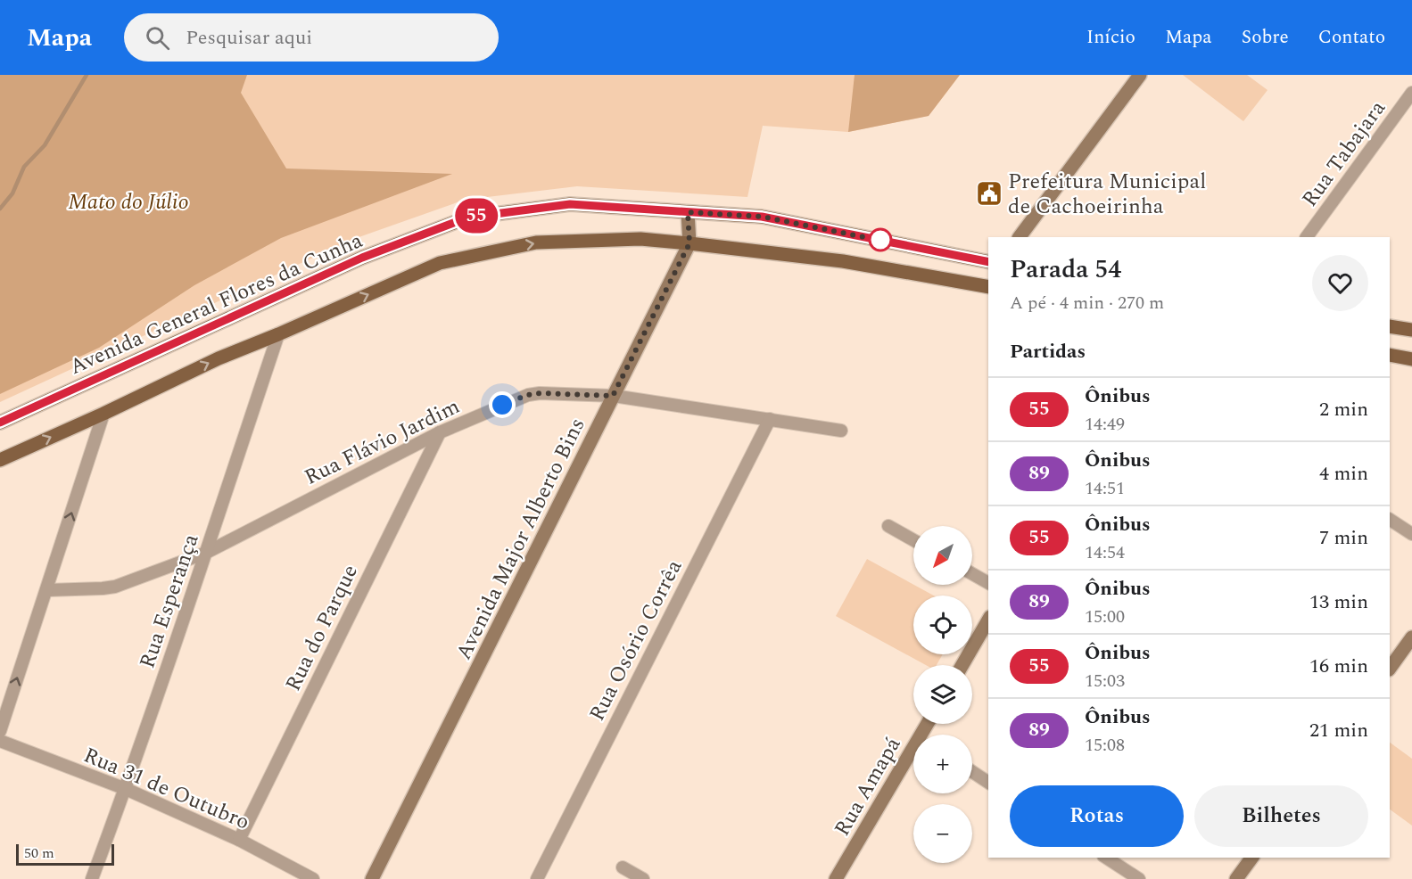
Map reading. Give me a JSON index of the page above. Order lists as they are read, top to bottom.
{
  "streets": {
    "main road": ["Avenida General Flores da Cunha"],
    "street": [
      "Rua Tabajara",
      "Rua Flávio Jardim",
      "Avenida Major Alberto Bins",
      "Rua Esperança",
      "Rua do Parque",
      "Rua Osório Corrêa",
      "Rua Amapá",
      "Rua 31 de Outubro"
    ]
  },
  "crossings": [
    ["Avenida General Flores da Cunha", "Avenida Major Alberto Bins"],
    ["Rua Flávio Jardim", "Avenida Major Alberto Bins"],
    ["Rua Flávio Jardim", "Rua Esperança"],
    ["Rua Flávio Jardim", "Rua do Parque"],
    ["Rua Flávio Jardim", "Rua Osório Corrêa"],
    ["Rua Esperança", "Rua 31 de Outubro"],
    ["Rua do Parque", "Rua 31 de Outubro"]
  ],
  "parks": ["Mato do Júlio"],
  "places": {
    "public building": ["Prefeitura Municipal de Cachoeirinha"]
  },
  "lines": ["bus line 55"],
  "scale_bar": "50 m",
  "north": "bottom left",
  "page": {
    "header": "Mapa",
    "search": "Pesquisar aqui",
    "nav": [
      "Início",
      "Mapa",
      "Sobre",
      "Contato"
    ],
    "on_map": "55",
    "heading": [
      ["Parada 54", "A pé · 4 min · 270 m"],
      "Partidas"
    ],
    "list": [
      {
        "mark": "55",
        "name": "Ônibus",
        "note": "14:49",
        "value": "2 min"
      },
      {
        "mark": "89",
        "name": "Ônibus",
        "note": "14:51",
        "value": "4 min"
      },
      {
        "mark": "55",
        "name": "Ônibus",
        "note": "14:54",
        "value": "7 min"
      },
      {
        "mark": "89",
        "name": "Ônibus",
        "note": "15:00",
        "value": "13 min"
      },
      {
        "mark": "55",
        "name": "Ônibus",
        "note": "15:03",
        "value": "16 min"
      },
      {
        "mark": "89",
        "name": "Ônibus",
        "note": "15:08",
        "value": "21 min"
      }
    ],
    "map_buttons": ["+", "−"],
    "buttons": ["Rotas", "Bilhetes"],
    "scale": "50 m"
  }
}
